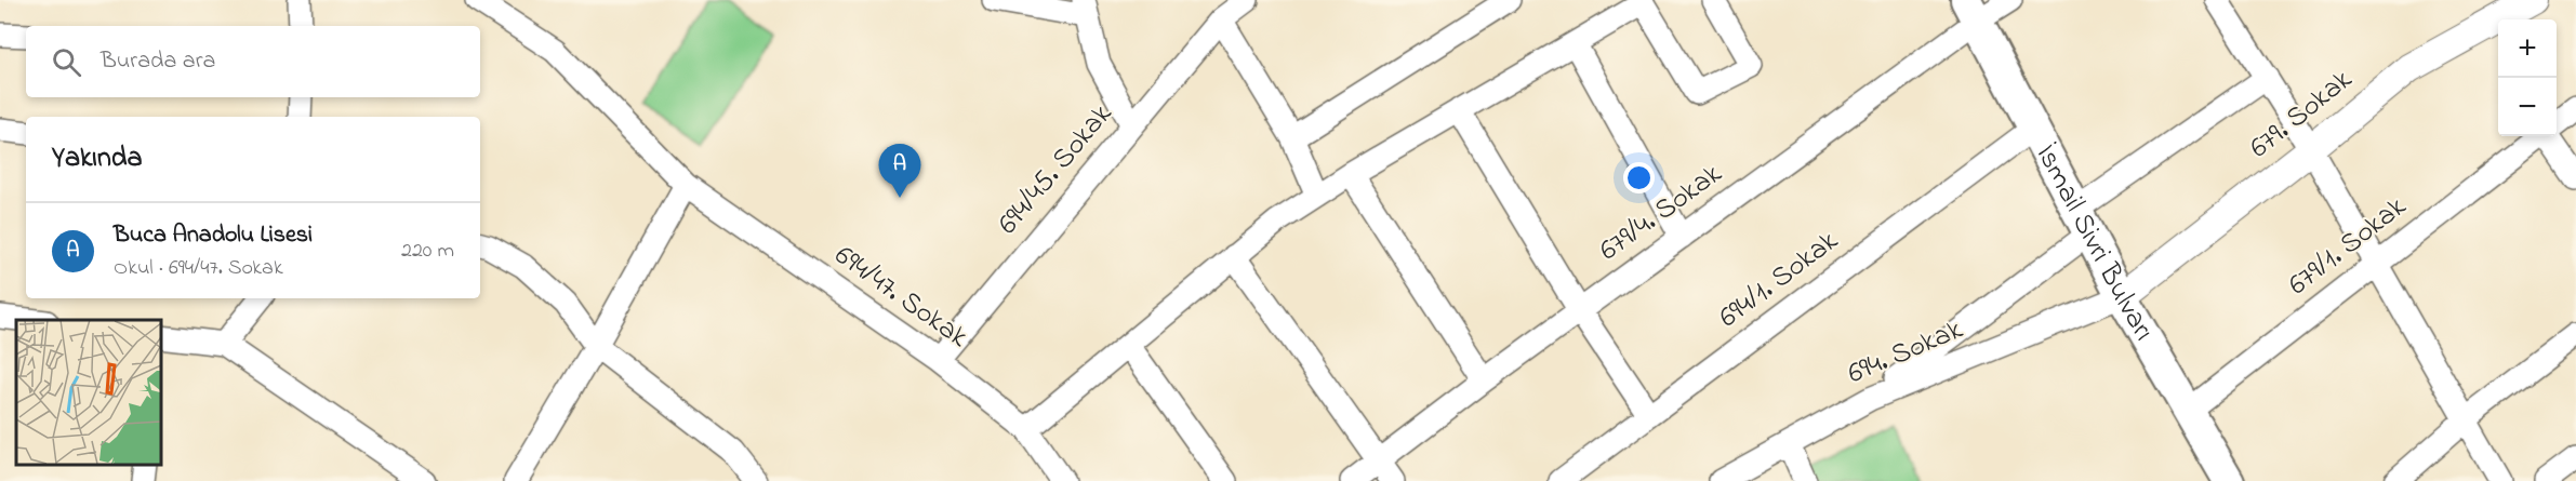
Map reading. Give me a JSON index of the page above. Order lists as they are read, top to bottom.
{
  "streets": {
    "main road": ["İsmail Sivri Bulvarı"],
    "street": [
      "679. Sokak",
      "694/45. Sokak",
      "679/4. Sokak",
      "679/1. Sokak",
      "694/1. Sokak",
      "694/47. Sokak",
      "694. Sokak"
    ]
  },
  "crossings": [
    ["679. Sokak", "İsmail Sivri Bulvarı"],
    ["679. Sokak", "694. Sokak"],
    ["694/45. Sokak", "694/47. Sokak"],
    ["679/4. Sokak", "İsmail Sivri Bulvarı"],
    ["İsmail Sivri Bulvarı", "679/1. Sokak"],
    ["İsmail Sivri Bulvarı", "694/1. Sokak"],
    ["İsmail Sivri Bulvarı", "694. Sokak"]
  ],
  "page": {
    "map_buttons": ["+", "−"],
    "search": "Burada ara",
    "heading": "Yakında",
    "pins": "A",
    "list": [
      {
        "mark": "A",
        "name": "Buca Anadolu Lisesi",
        "note": "Okul · 694/47. Sokak",
        "value": "220 m"
      }
    ]
  }
}
